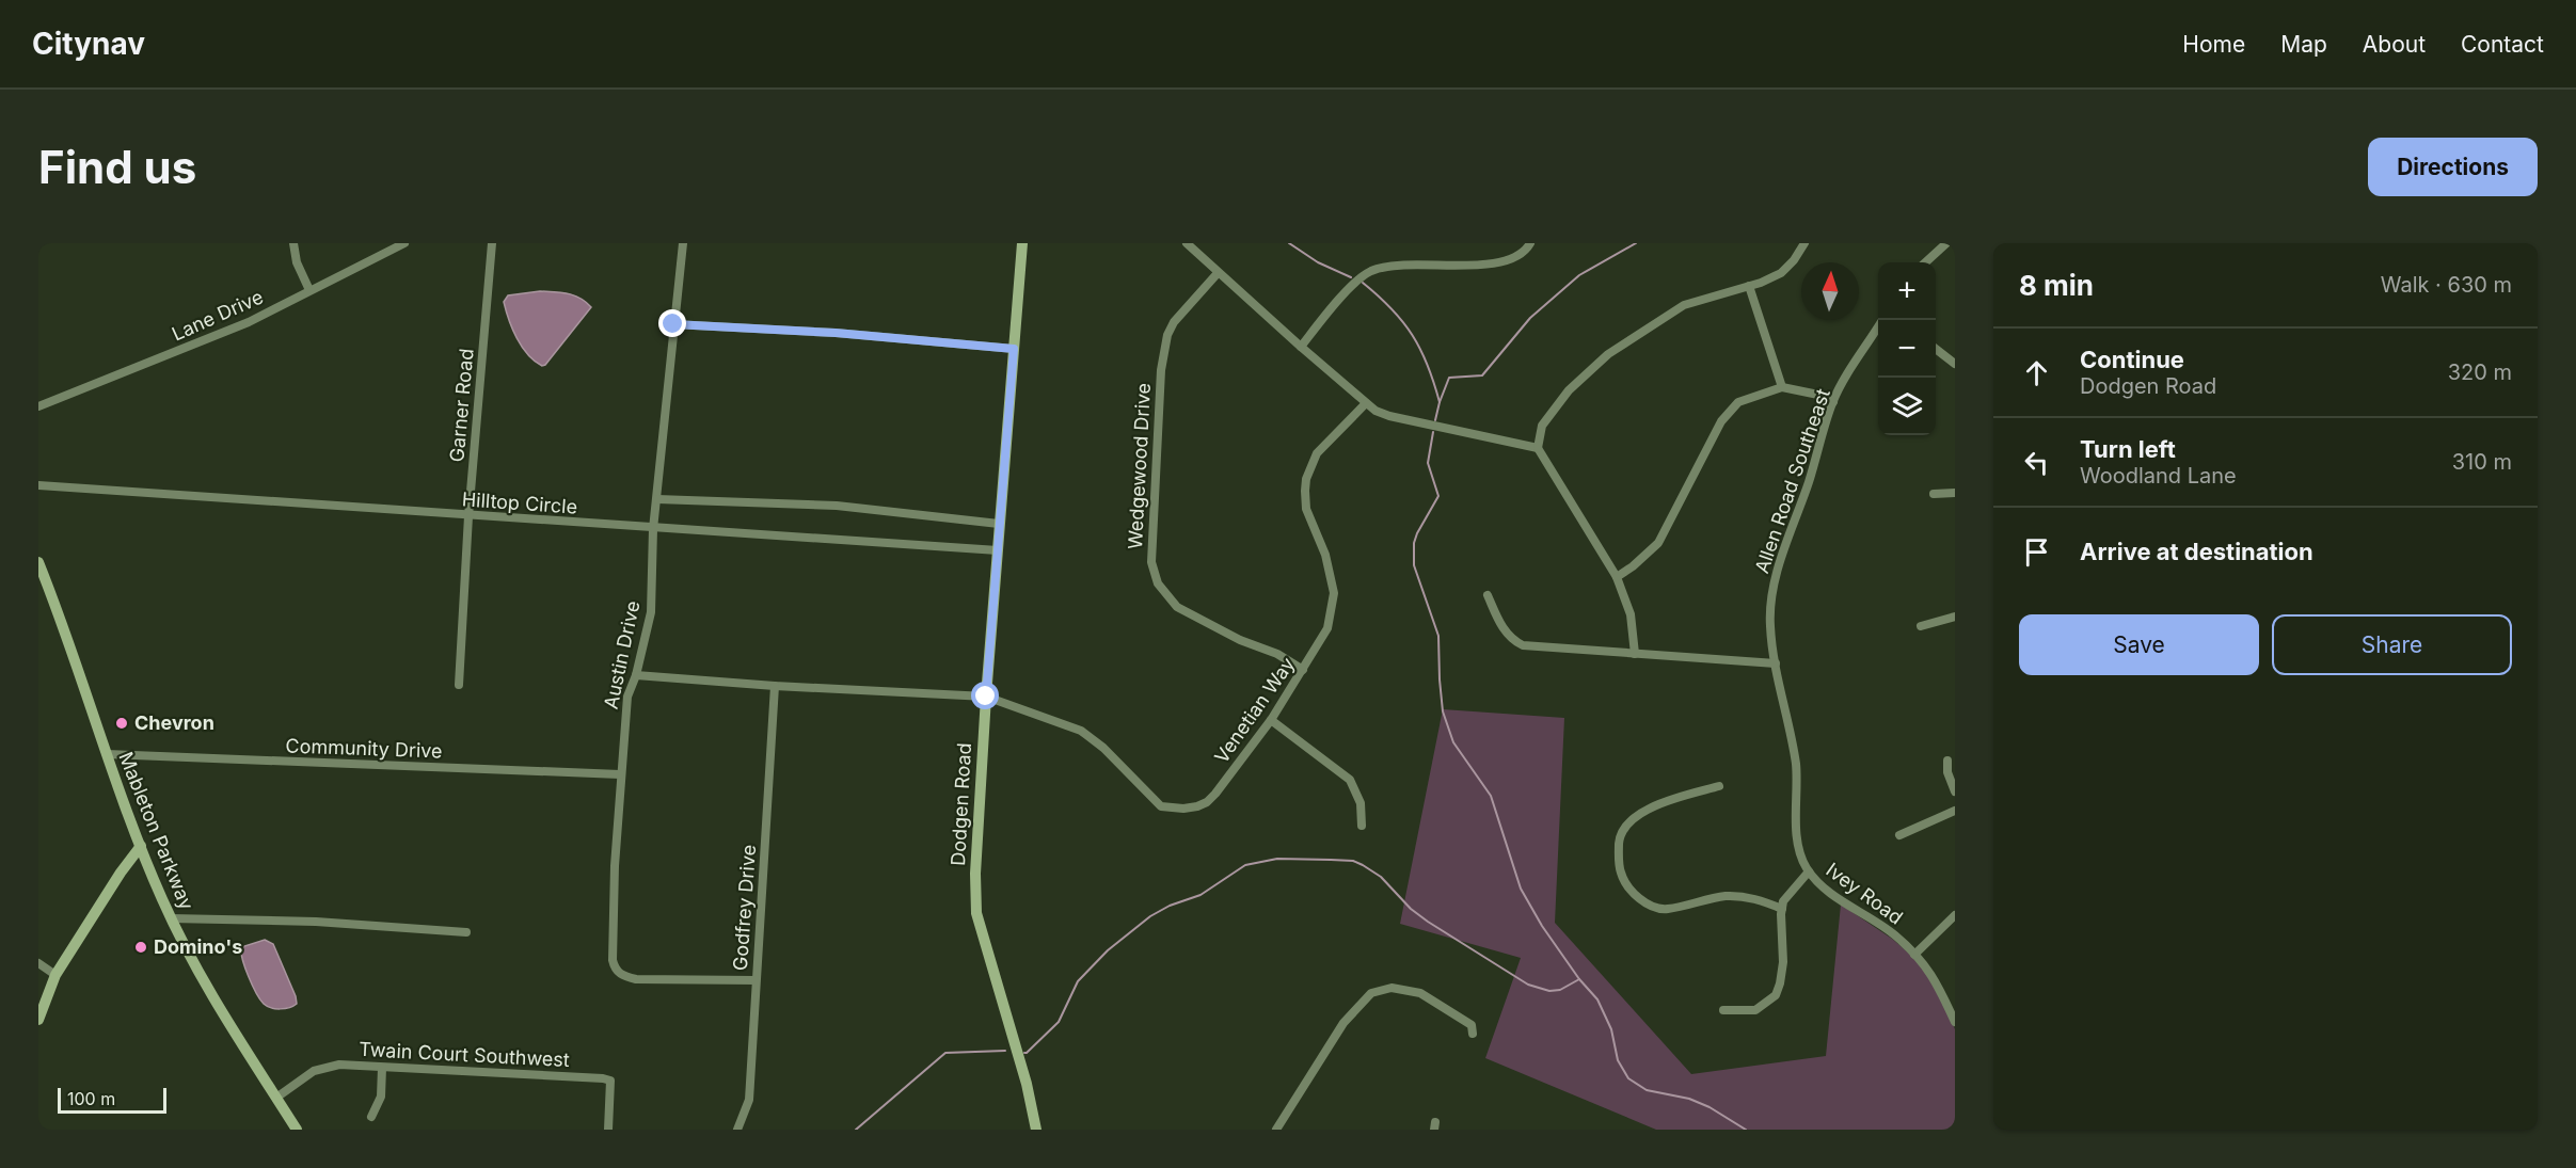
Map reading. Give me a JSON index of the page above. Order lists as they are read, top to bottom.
{
  "streets": {
    "street": [
      "Lane Drive",
      "Garner Road",
      "Wedgewood Drive",
      "Allen Road Southeast",
      "Hilltop Circle",
      "Austin Drive",
      "Venetian Way",
      "Community Drive",
      "Dodgen Road",
      "Mableton Parkway",
      "Ivey Road",
      "Godfrey Drive",
      "Twain Court Southwest"
    ]
  },
  "crossings": [
    ["Garner Road", "Hilltop Circle"],
    ["Wedgewood Drive", "Venetian Way"],
    ["Allen Road Southeast", "Ivey Road"],
    ["Hilltop Circle", "Austin Drive"],
    ["Hilltop Circle", "Dodgen Road"],
    ["Austin Drive", "Venetian Way"],
    ["Austin Drive", "Community Drive"],
    ["Austin Drive", "Godfrey Drive"],
    ["Venetian Way", "Dodgen Road"],
    ["Venetian Way", "Godfrey Drive"],
    ["Community Drive", "Mableton Parkway"],
    ["Mableton Parkway", "Twain Court Southwest"]
  ],
  "places": ["Chevron", "Domino's"],
  "scale_bar": "100 m",
  "north": "top",
  "page": {
    "header": "Citynav",
    "nav": [
      "Home",
      "Map",
      "About",
      "Contact"
    ],
    "buttons": [
      "Directions",
      ["Save", "Share"]
    ],
    "title": "Find us",
    "heading": ["8 min", "Walk · 630 m"],
    "map_buttons": ["+", "−"],
    "list": [
      ["Continue", "Dodgen Road", "320 m"],
      ["Turn left", "Woodland Lane", "310 m"],
      "Arrive at destination"
    ],
    "scale": "100 m"
  }
}
